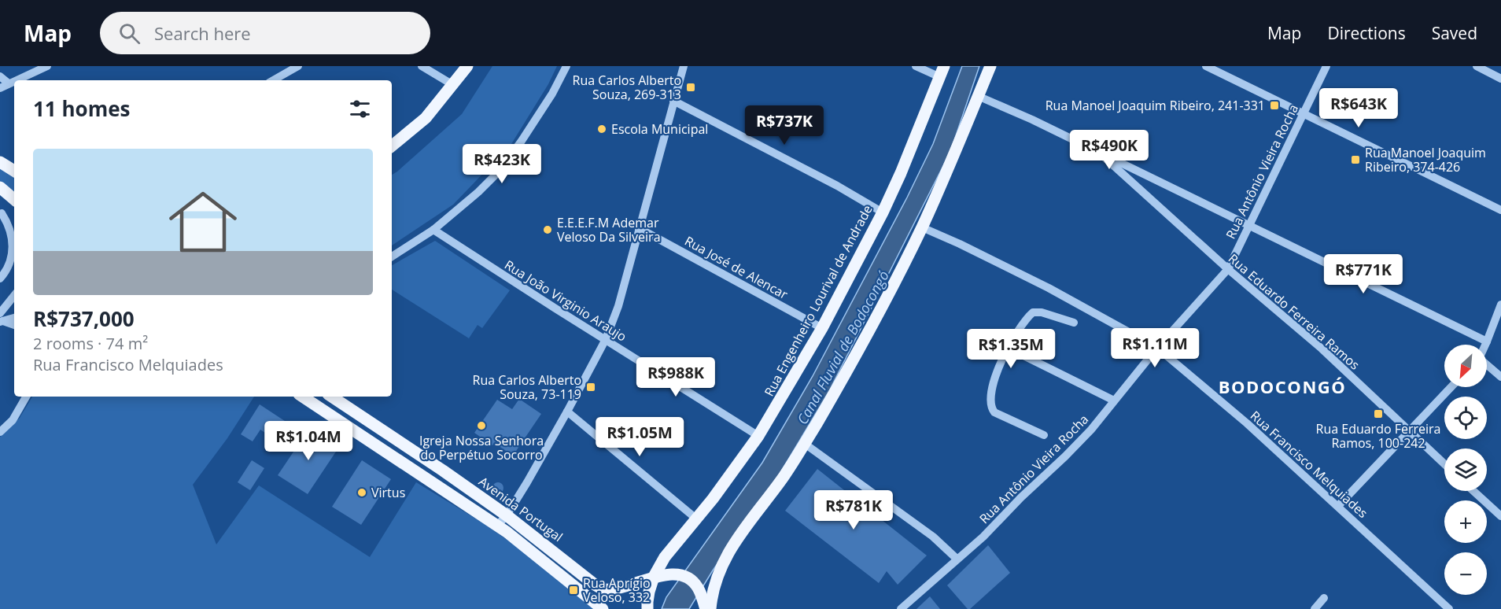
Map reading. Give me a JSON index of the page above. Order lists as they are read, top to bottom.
{
  "streets": {
    "main road": ["Rua Engenheiro Lourival de Andrade", "Avenida Portugal"],
    "street": [
      "Rua Antônio Vieira Rocha",
      "Rua José de Alencar",
      "Rua João Virginio Araujo",
      "Rua Eduardo Ferreira Ramos",
      "Rua Francisco Melquiades"
    ]
  },
  "crossings": [
    ["Rua Antônio Vieira Rocha", "Rua Eduardo Ferreira Ramos"],
    ["Rua Antônio Vieira Rocha", "Rua Francisco Melquiades"],
    ["Rua José de Alencar", "Rua Engenheiro Lourival de Andrade"],
    ["Rua João Virginio Araujo", "Rua Engenheiro Lourival de Andrade"],
    ["Rua Engenheiro Lourival de Andrade", "Avenida Portugal"]
  ],
  "districts": ["BODOCONGÓ"],
  "water": ["Canal Fluvial de Bodocongó"],
  "places": {
    "transit": [
      "Rua Carlos Alberto Souza, 269-313",
      "Rua Manoel Joaquim Ribeiro, 241-331",
      "Rua Manoel Joaquim Ribeiro, 374-426",
      "Rua Carlos Alberto Souza, 73-119",
      "Rua Eduardo Ferreira Ramos, 100-242",
      "Rua Aprígio Veloso, 332"
    ],
    "other": [
      "Escola Municipal",
      "E.E.E.F.M Ademar Veloso Da Silveira",
      "Igreja Nossa Senhora do Perpétuo Socorro",
      "Virtus"
    ]
  },
  "north": "bottom left",
  "page": {
    "header": "Map",
    "search": "Search here",
    "nav": ["Map", "Directions", "Saved"],
    "heading": "11 homes",
    "price": [
      "R$643K",
      "R$737K",
      "R$490K",
      "R$423K",
      "R$771K",
      "R$1.11M",
      "R$1.35M",
      "R$988K",
      "R$1.05M",
      "R$1.04M",
      "R$781K"
    ],
    "list": [
      {
        "name": "R$737,000",
        "note": "2 rooms · 74 m² · Rua Francisco Melquiades"
      }
    ],
    "map_buttons": ["+", "−"]
  }
}
